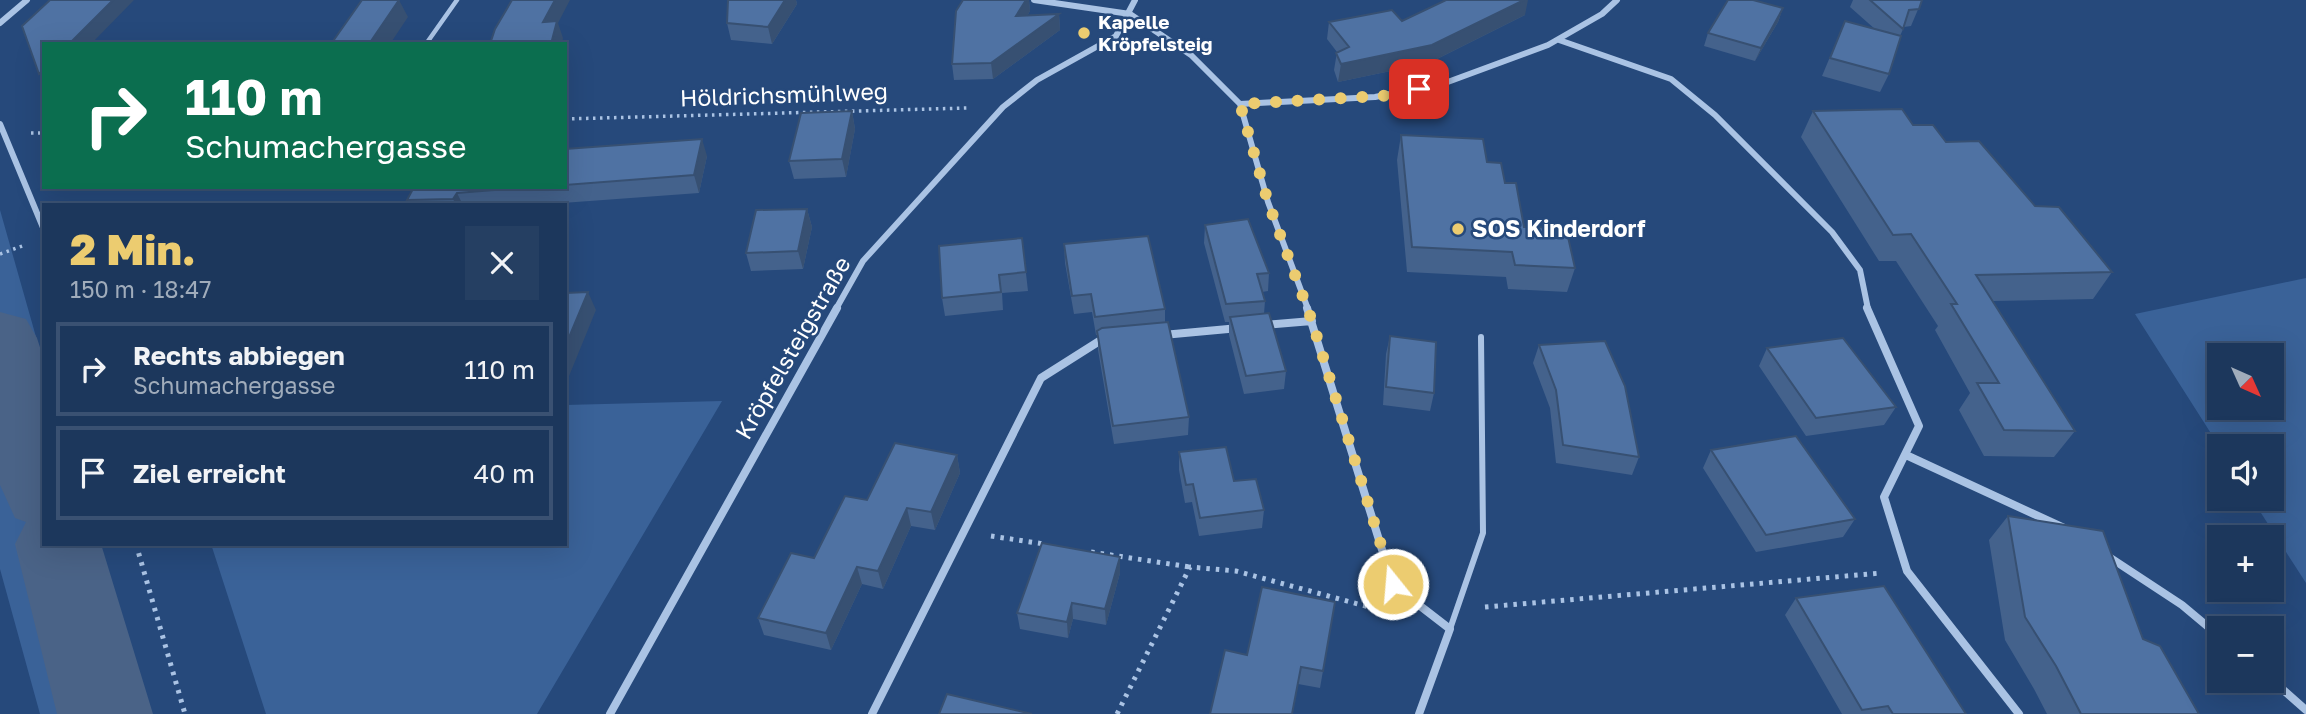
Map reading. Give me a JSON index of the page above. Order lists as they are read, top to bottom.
{
  "streets": {
    "street": ["Kröpfelsteigstraße"],
    "path": ["Höldrichsmühlweg"]
  },
  "crossings": [
    ["Höldrichsmühlweg", "Kröpfelsteigstraße"]
  ],
  "places": ["Kapelle Kröpfelsteig", "SOS Kinderdorf"],
  "north": "bottom right",
  "page": {
    "turn": ["110 m", "Schumachergasse"],
    "heading": ["2 Min.", "150 m · 18:47"],
    "list": [
      {
        "name": "Rechts abbiegen",
        "note": "Schumachergasse",
        "value": "110 m"
      },
      {
        "name": "Ziel erreicht",
        "value": "40 m"
      }
    ],
    "map_buttons": ["+", "−"]
  }
}
